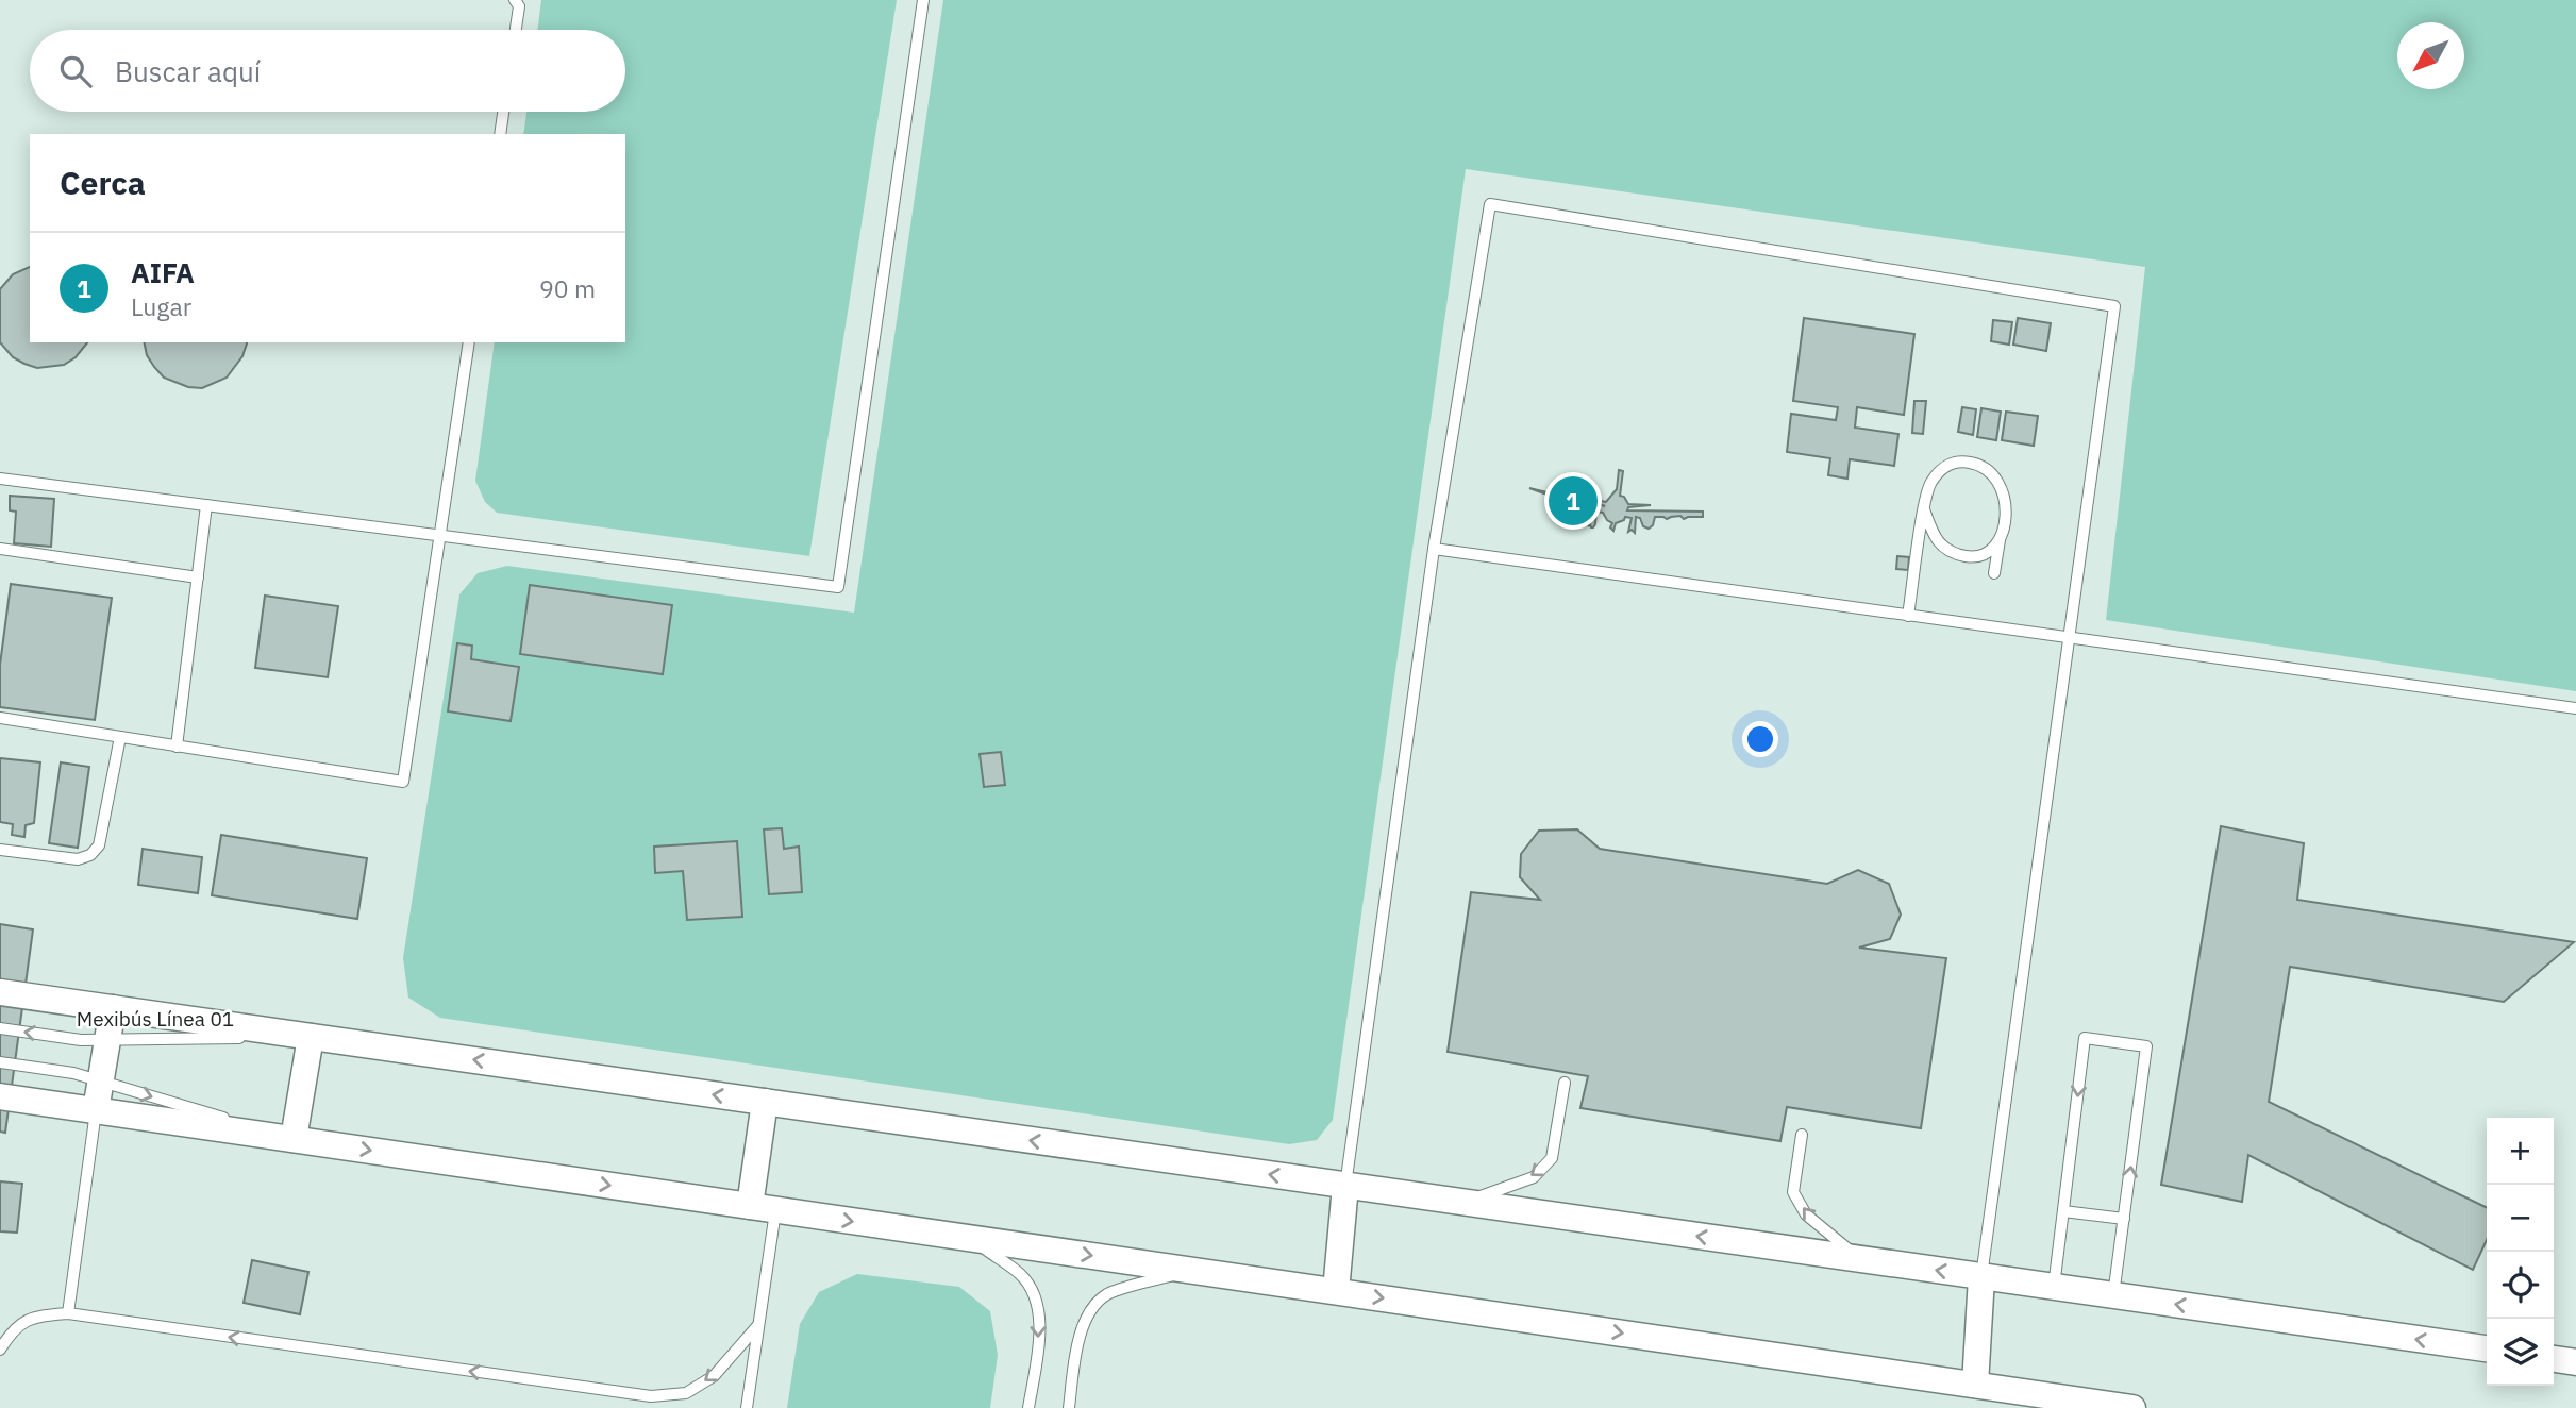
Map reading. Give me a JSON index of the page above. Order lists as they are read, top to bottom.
{
  "streets": {
    "lane": ["Mexibús Línea 01"]
  },
  "north": "bottom left",
  "page": {
    "search": "Buscar aquí",
    "heading": "Cerca",
    "list": [
      {
        "mark": "1",
        "name": "AIFA",
        "note": "Lugar",
        "value": "90 m"
      }
    ],
    "pins": "1",
    "map_buttons": ["+", "−"]
  }
}
